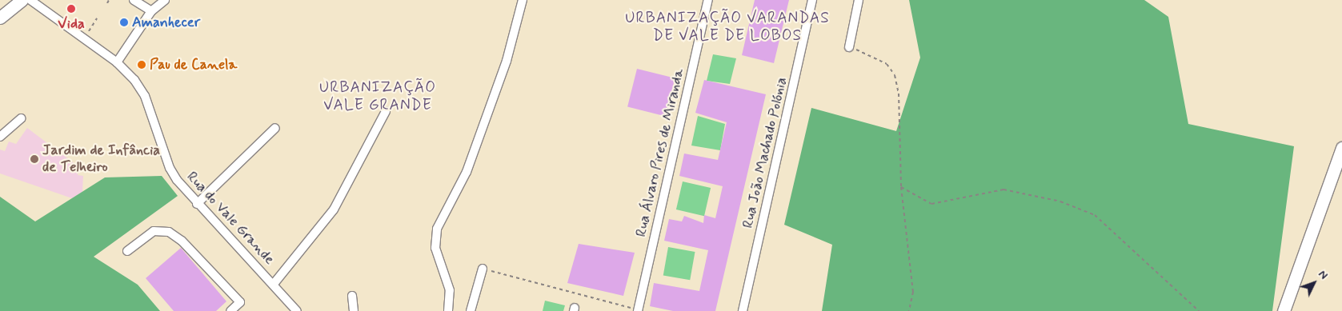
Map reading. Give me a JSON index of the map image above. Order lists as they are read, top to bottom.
{
  "streets": {
    "street": ["Rua Álvaro Pires de Miranda", "Rua João Machado Polónia", "Rua do Vale Grande"]
  },
  "districts": ["URBANIZAÇÃO VARANDAS DE VALE DE LOBOS", "URBANIZAÇÃO VALE GRANDE"],
  "places": [
    "Vida",
    "Amanhecer",
    "Pau de Canela",
    "Jardim de Infância de Telheiro"
  ],
  "north": "top right"
}
